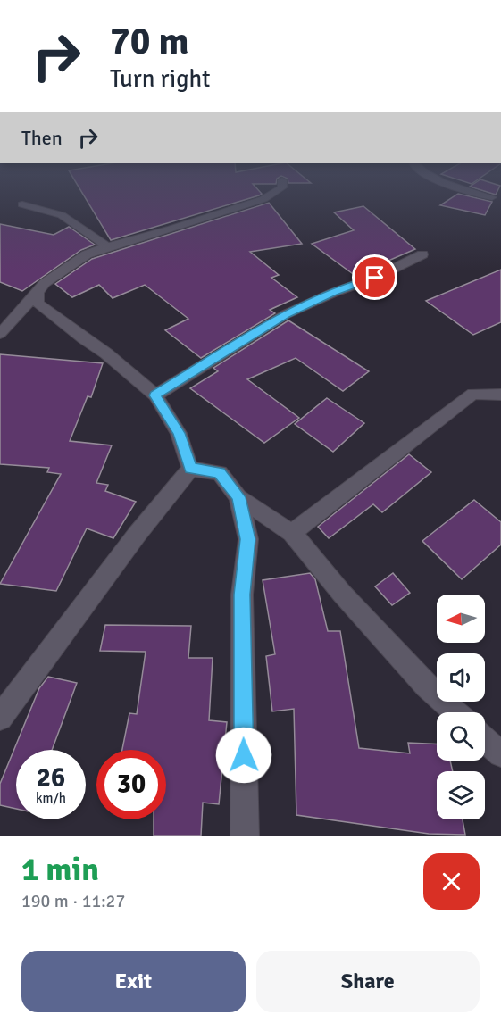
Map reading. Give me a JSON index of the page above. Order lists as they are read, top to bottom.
{
  "north": "left",
  "page": {
    "turn": ["70 m", "Turn right"],
    "then": "Then",
    "speed": "26 km/h",
    "limit": "30",
    "heading": ["1 min", "190 m · 11:27"],
    "buttons": ["Exit", "Share"]
  }
}
